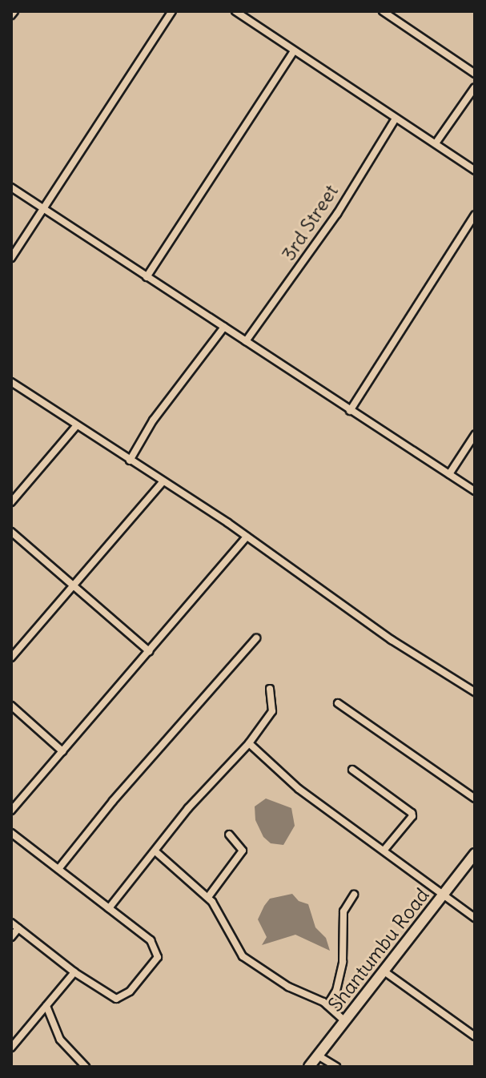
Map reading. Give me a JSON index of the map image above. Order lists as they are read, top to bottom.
{
  "streets": {
    "street": ["3rd Street", "Shantumbu Road"]
  }
}
